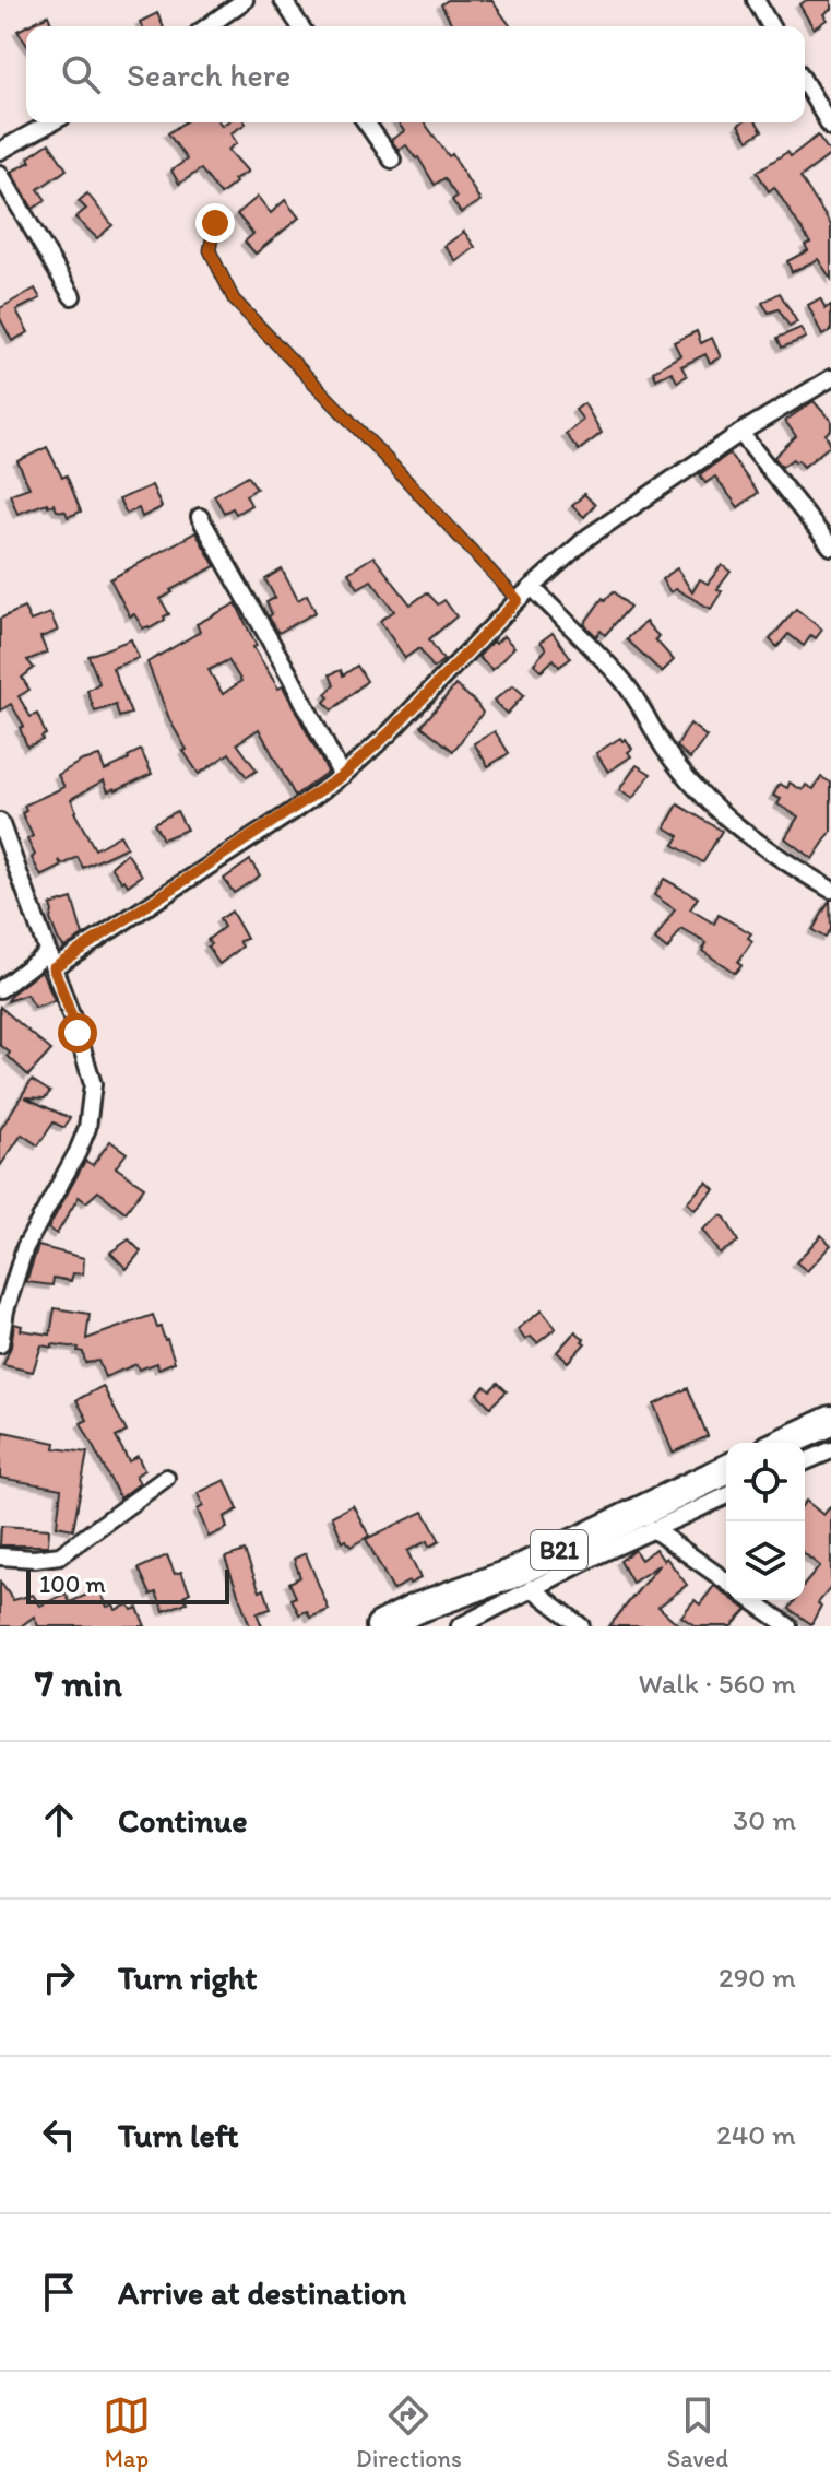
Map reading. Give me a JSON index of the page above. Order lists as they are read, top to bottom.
{
  "streets": {
    "highway": ["B21"]
  },
  "scale_bar": "100 m",
  "page": {
    "search": "Search here",
    "scale": "100 m",
    "heading": ["7 min", "Walk · 560 m"],
    "list": [
      ["Continue", "30 m"],
      ["Turn right", "290 m"],
      ["Turn left", "240 m"],
      "Arrive at destination"
    ],
    "nav": ["Map", "Directions", "Saved"]
  }
}
